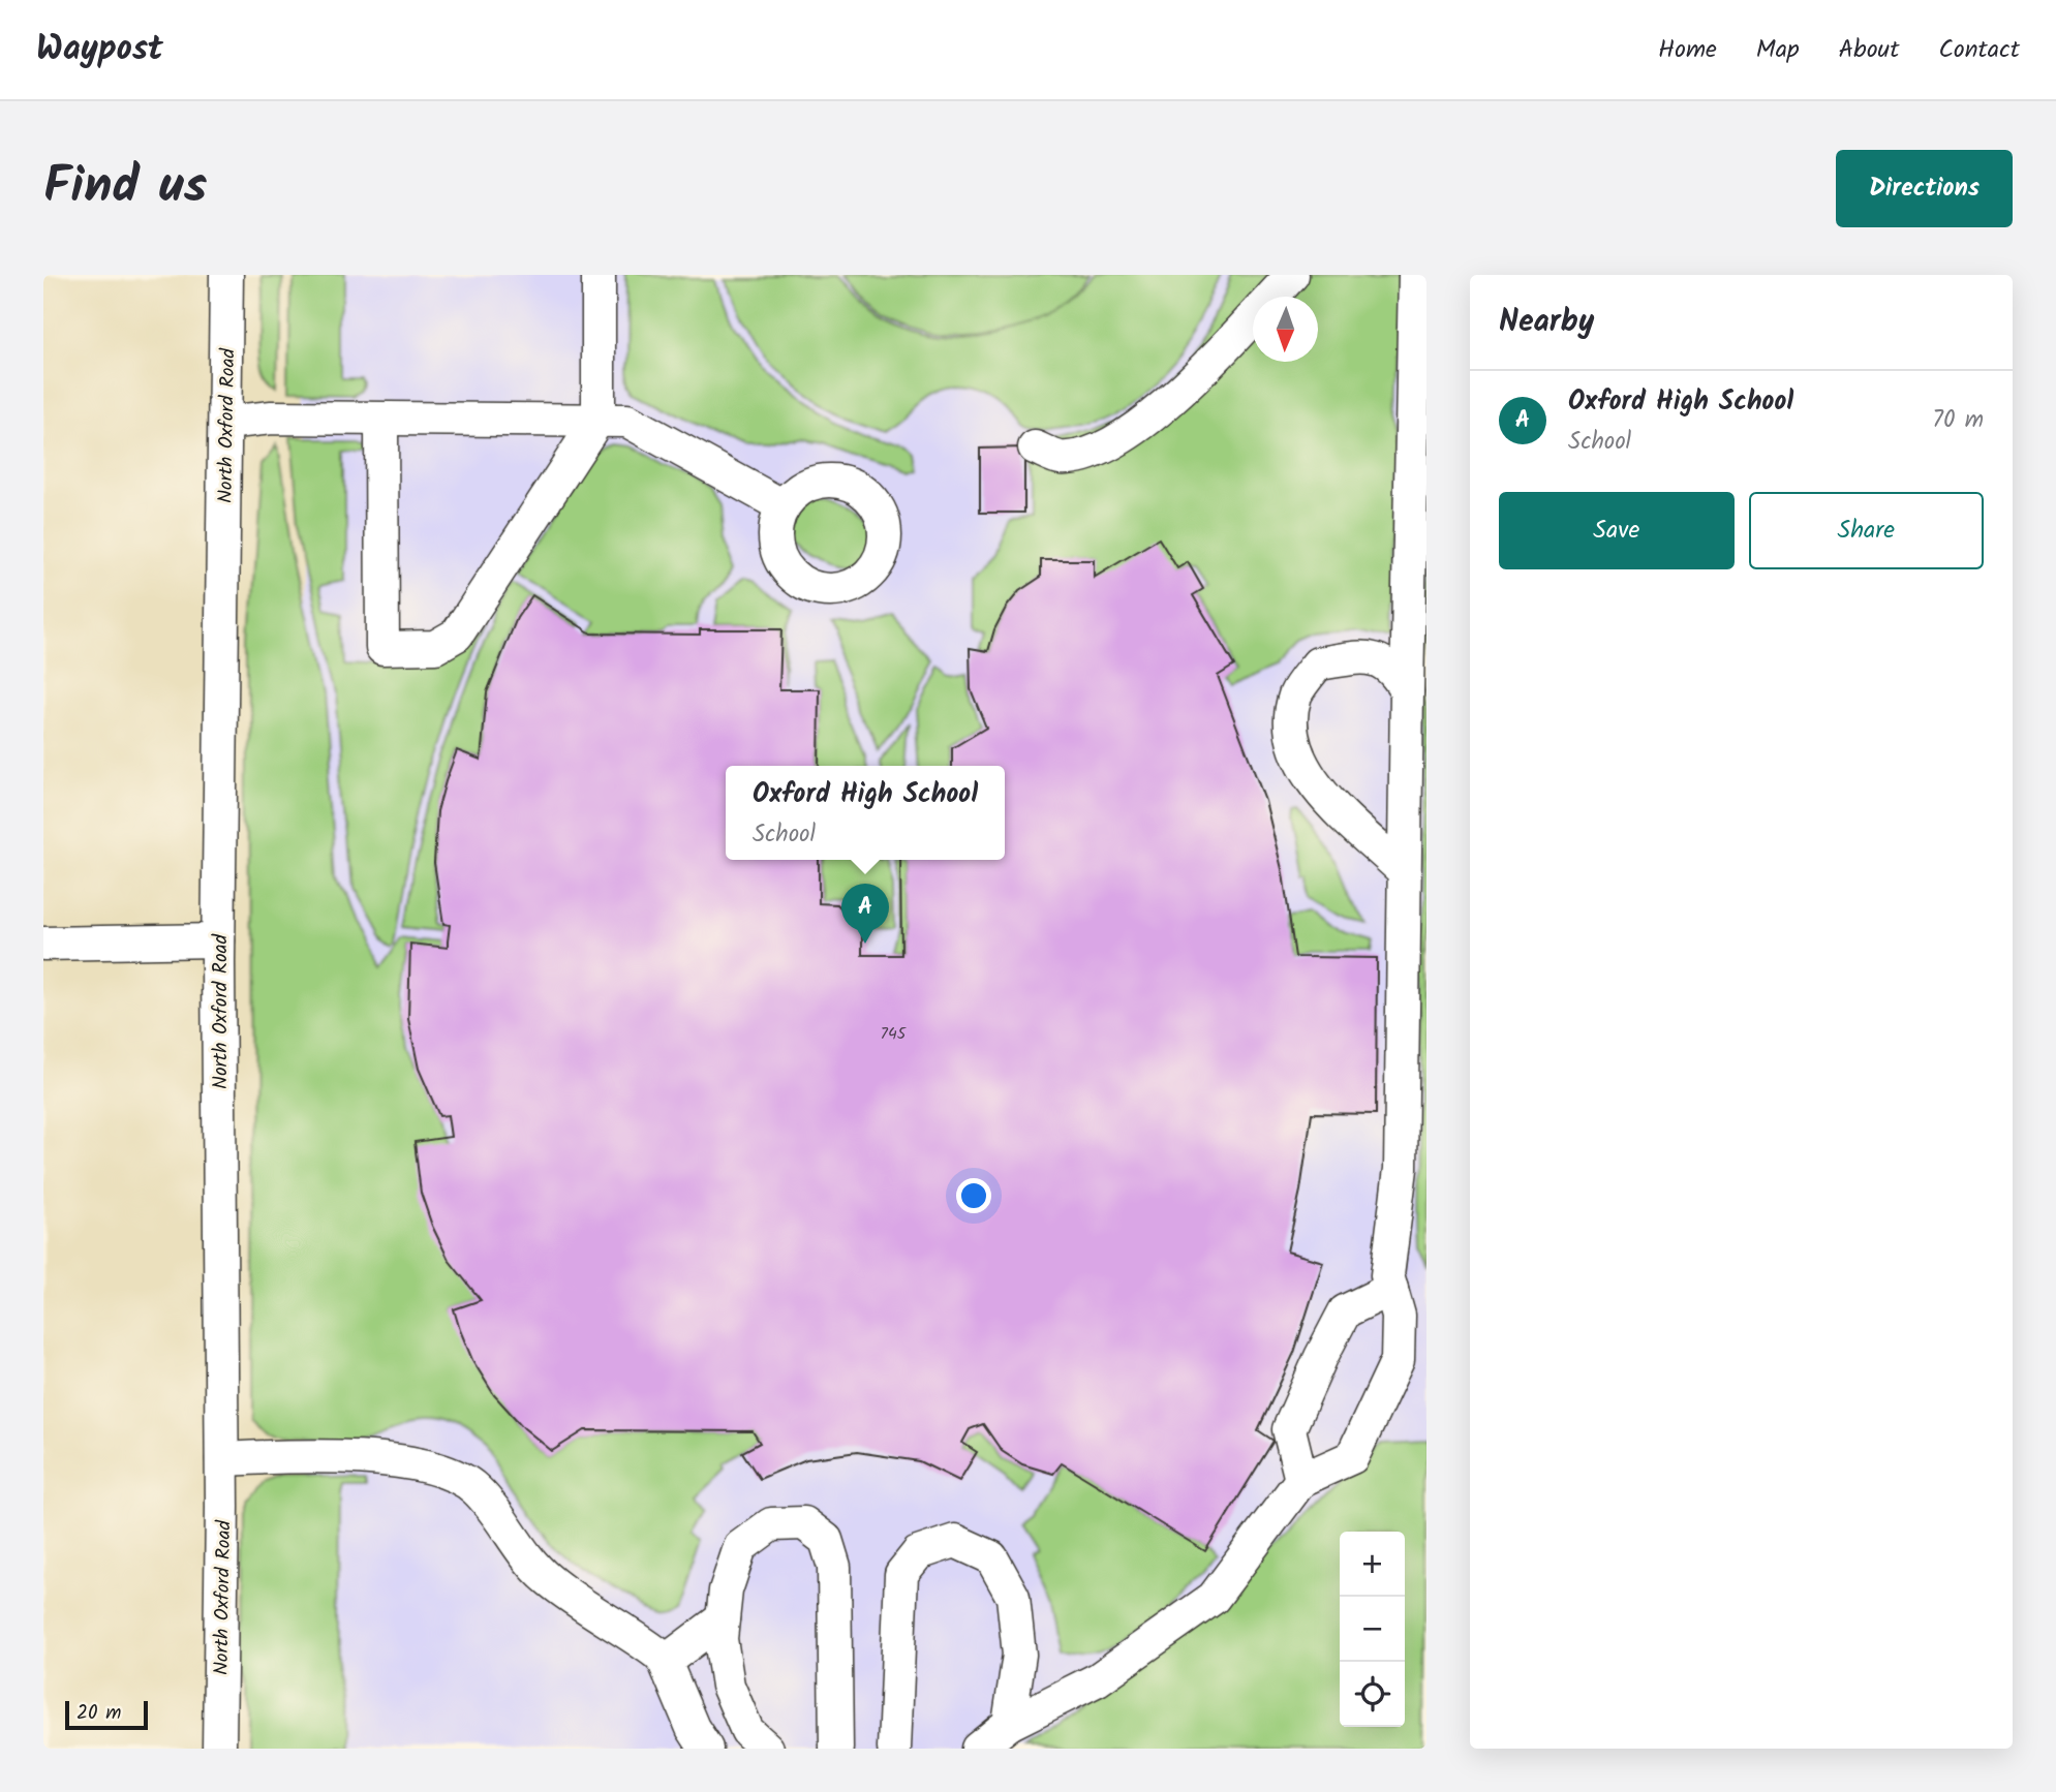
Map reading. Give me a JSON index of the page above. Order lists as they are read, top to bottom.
{
  "streets": {
    "street": ["North Oxford Road"]
  },
  "house_numbers": ["745"],
  "scale_bar": "20 m",
  "north": "bottom",
  "page": {
    "header": "Waypost",
    "nav": [
      "Home",
      "Map",
      "About",
      "Contact"
    ],
    "title": "Find us",
    "buttons": [
      "Directions",
      ["Save", "Share"]
    ],
    "heading": "Nearby",
    "list": [
      {
        "mark": "A",
        "name": "Oxford High School",
        "note": "School",
        "value": "70 m"
      }
    ],
    "popup": ["Oxford High School", "School"],
    "pins": "A",
    "map_buttons": ["+", "−"],
    "scale": "20 m"
  }
}
